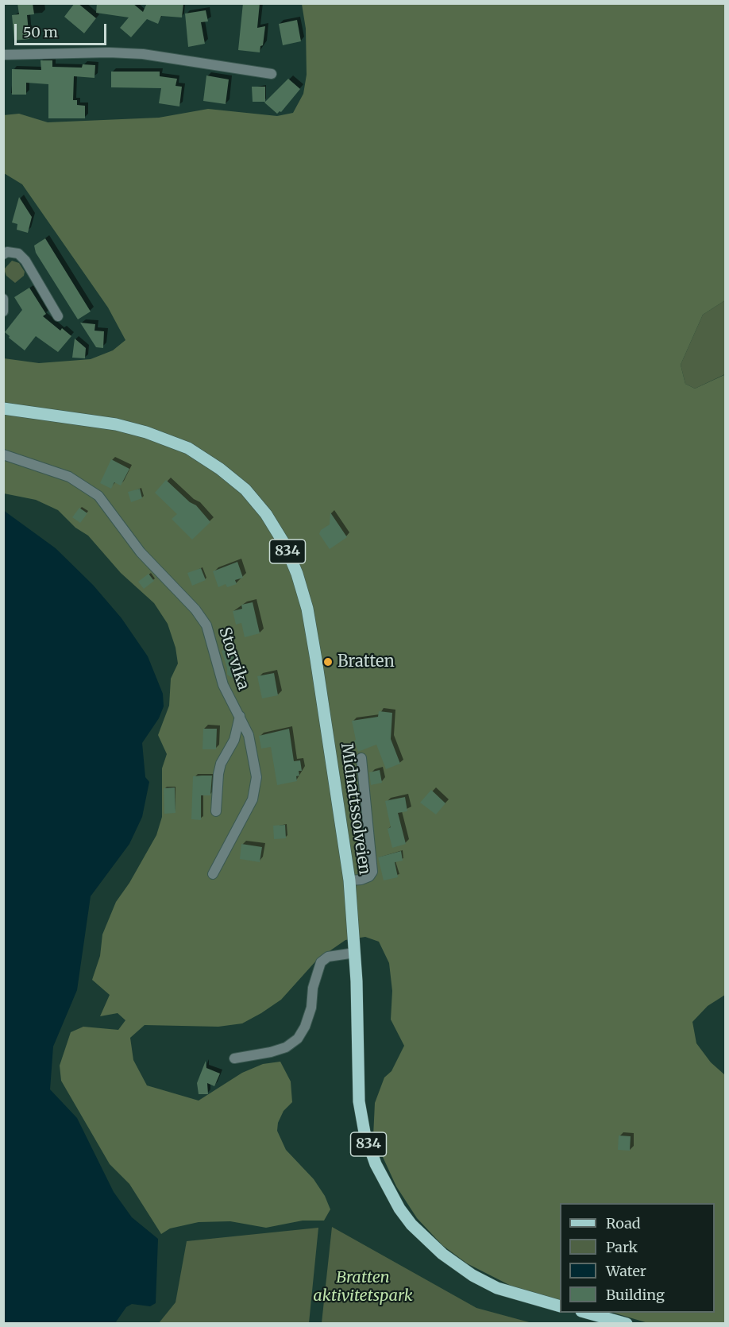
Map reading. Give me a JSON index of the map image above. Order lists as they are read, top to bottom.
{
  "streets": {
    "main road": ["834", "Midnattssolveien"],
    "street": ["Storvika"]
  },
  "parks": ["Bratten aktivitetspark"],
  "places": ["Bratten"],
  "legend": [
    "Road",
    "Park",
    "Water",
    "Building"
  ],
  "scale_bar": "50 m"
}
